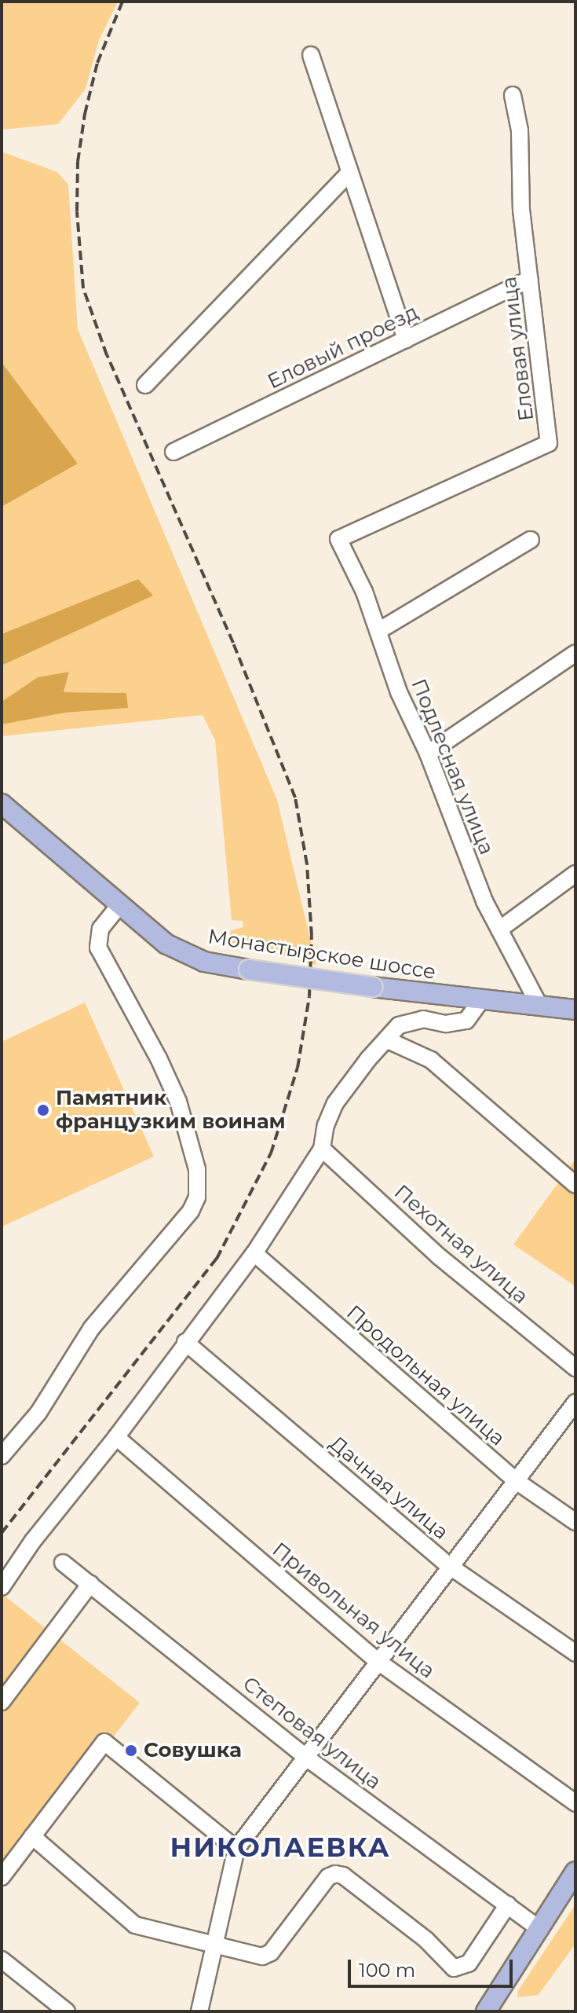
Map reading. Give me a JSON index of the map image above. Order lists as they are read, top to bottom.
{
  "streets": {
    "main road": ["Монастырское шоссе"],
    "street": [
      "Еловый проезд",
      "Еловая улица",
      "Подлесная улица",
      "Пехотная улица",
      "Продольная улица",
      "Дачная улица",
      "Привольная улица",
      "Степовая улица"
    ]
  },
  "crossings": [
    ["Еловый проезд", "Еловая улица"],
    ["Еловая улица", "Подлесная улица"],
    ["Подлесная улица", "Монастырское шоссе"]
  ],
  "districts": ["НИКОЛАЕВКА"],
  "places": ["Памятник французким воинам", "Совушка"],
  "scale_bar": "100 m"
}
